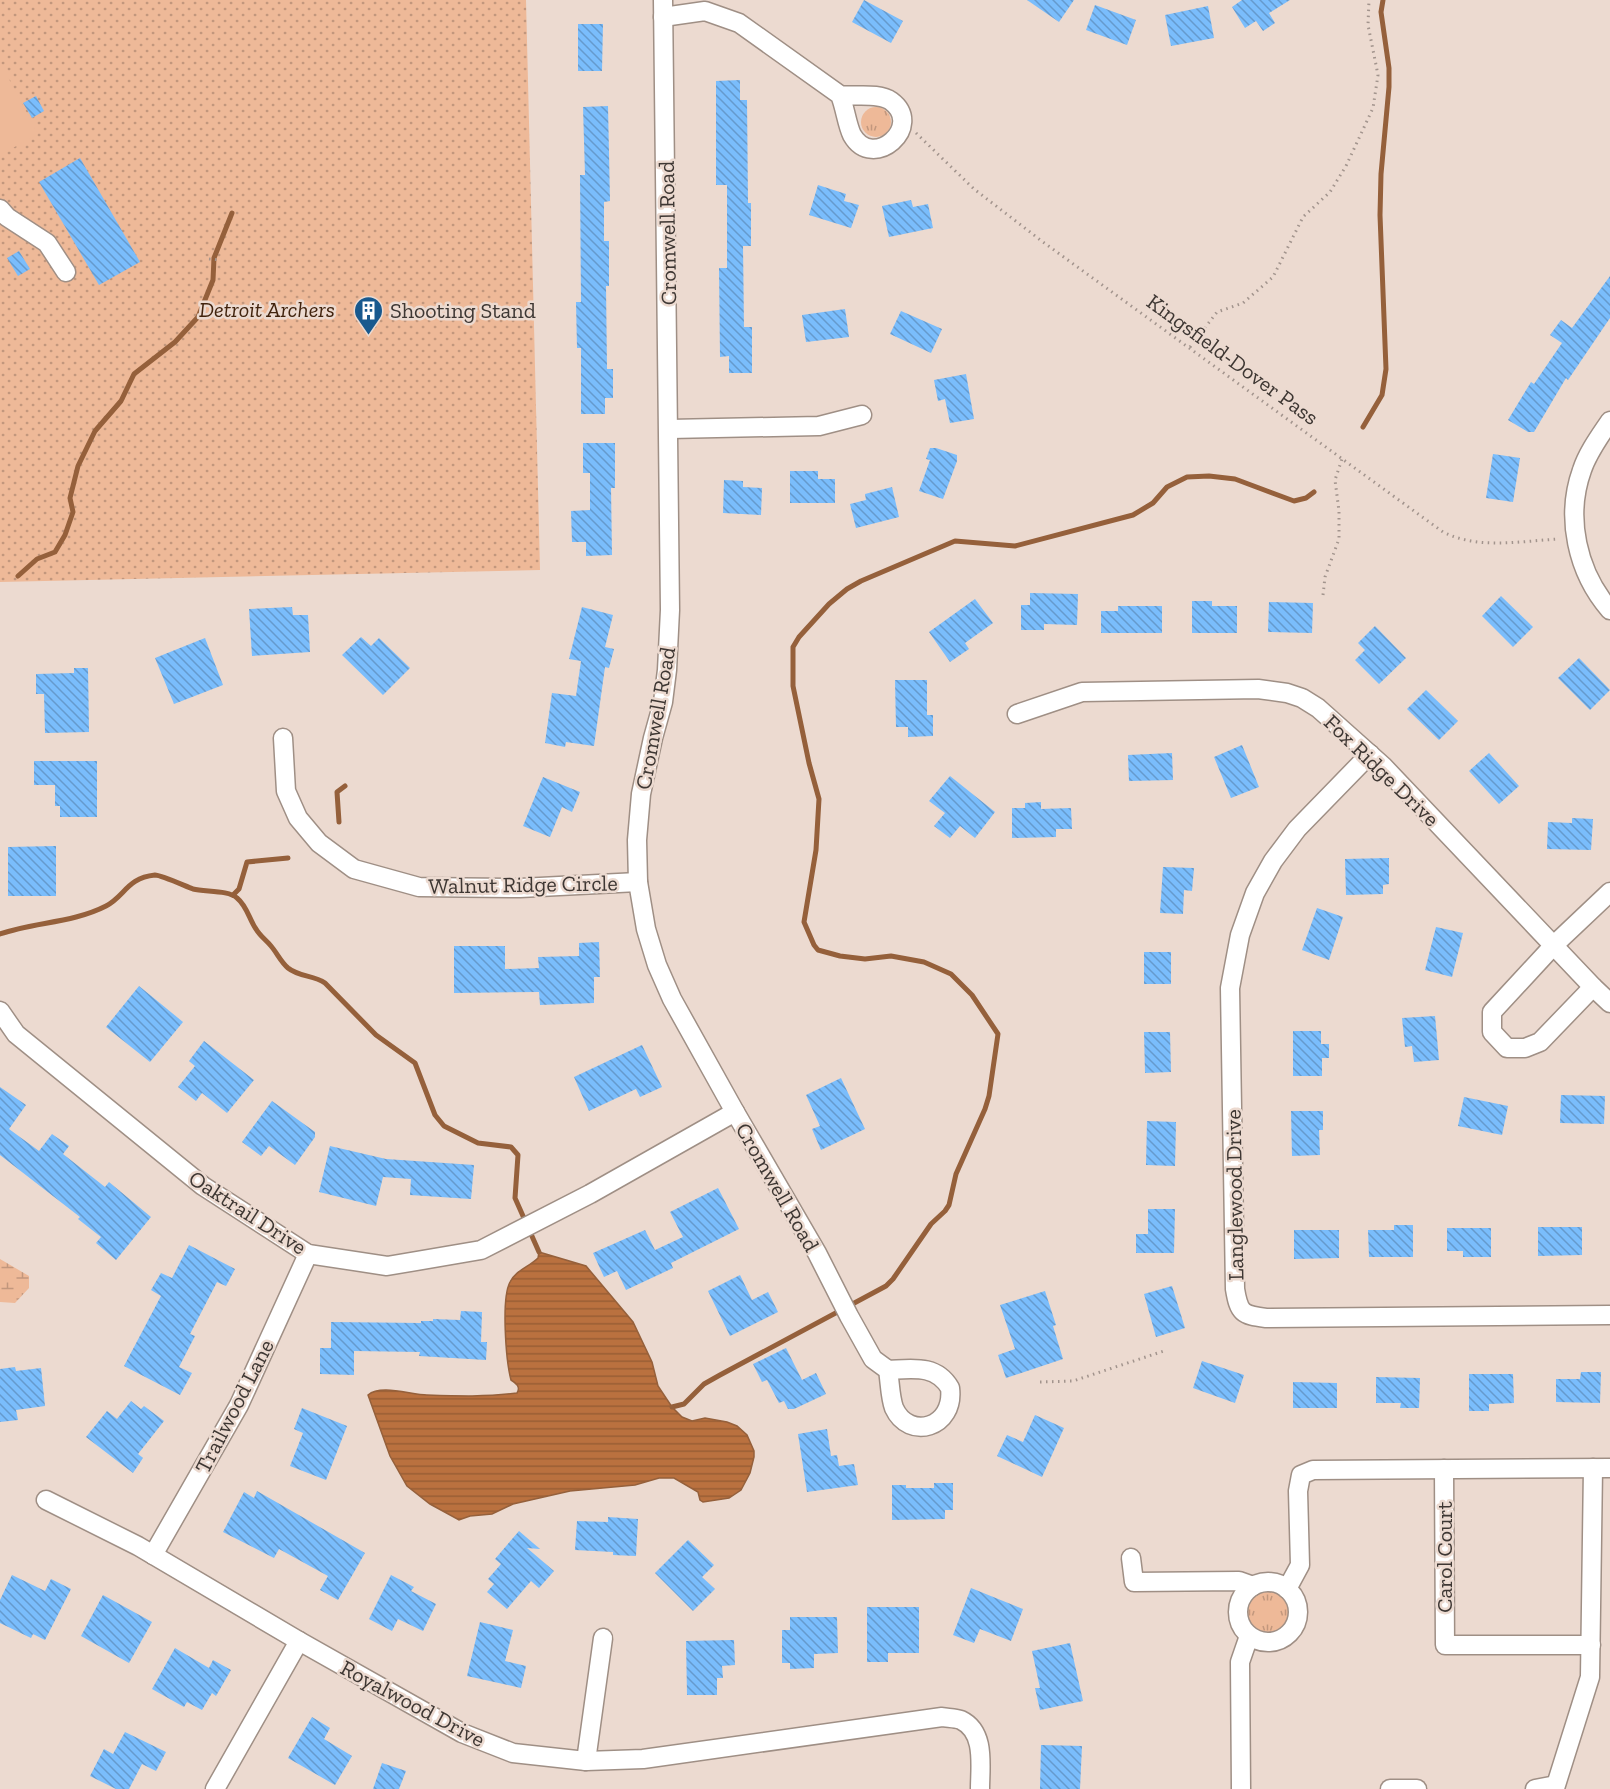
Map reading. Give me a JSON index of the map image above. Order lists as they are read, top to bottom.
{
  "streets": {
    "street": [
      "Cromwell Road",
      "Fox Ridge Drive",
      "Walnut Ridge Circle",
      "Langlewood Drive",
      "Oaktrail Drive",
      "Trailwood Lane",
      "Carol Court",
      "Royalwood Drive"
    ],
    "path": ["Kingsfield-Dover Pass"]
  },
  "crossings": [
    ["Cromwell Road", "Walnut Ridge Circle"],
    ["Cromwell Road", "Oaktrail Drive"],
    ["Fox Ridge Drive", "Langlewood Drive"],
    ["Oaktrail Drive", "Trailwood Lane"],
    ["Trailwood Lane", "Royalwood Drive"]
  ],
  "parks": ["Detroit Archers"],
  "places": {
    "building": ["Shooting Stand"]
  }
}
